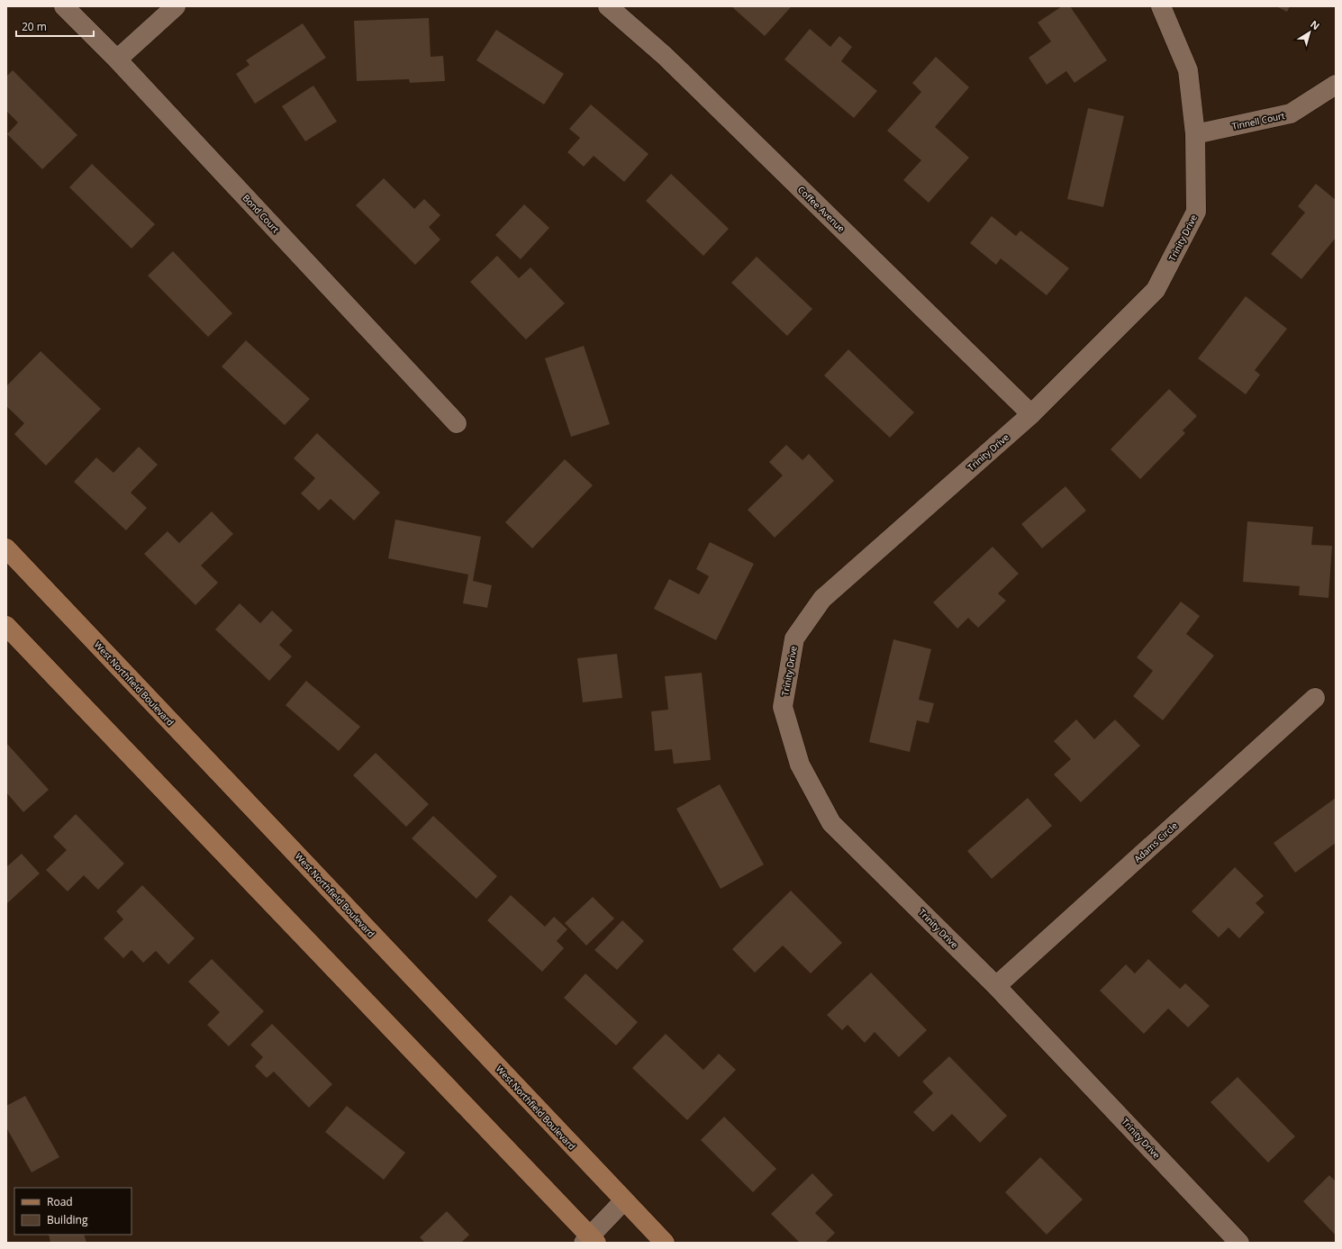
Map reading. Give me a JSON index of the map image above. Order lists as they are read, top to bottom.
{
  "streets": {
    "main road": ["West Northfield Boulevard"],
    "street": [
      "Tinnell Court",
      "Coffee Avenue",
      "Bond Court",
      "Trinity Drive",
      "Adams Circle"
    ]
  },
  "crossings": [
    ["Tinnell Court", "Trinity Drive"],
    ["Coffee Avenue", "Trinity Drive"],
    ["Trinity Drive", "Adams Circle"]
  ],
  "legend": ["Road", "Building"],
  "scale_bar": "20 m",
  "north": "top right"
}
